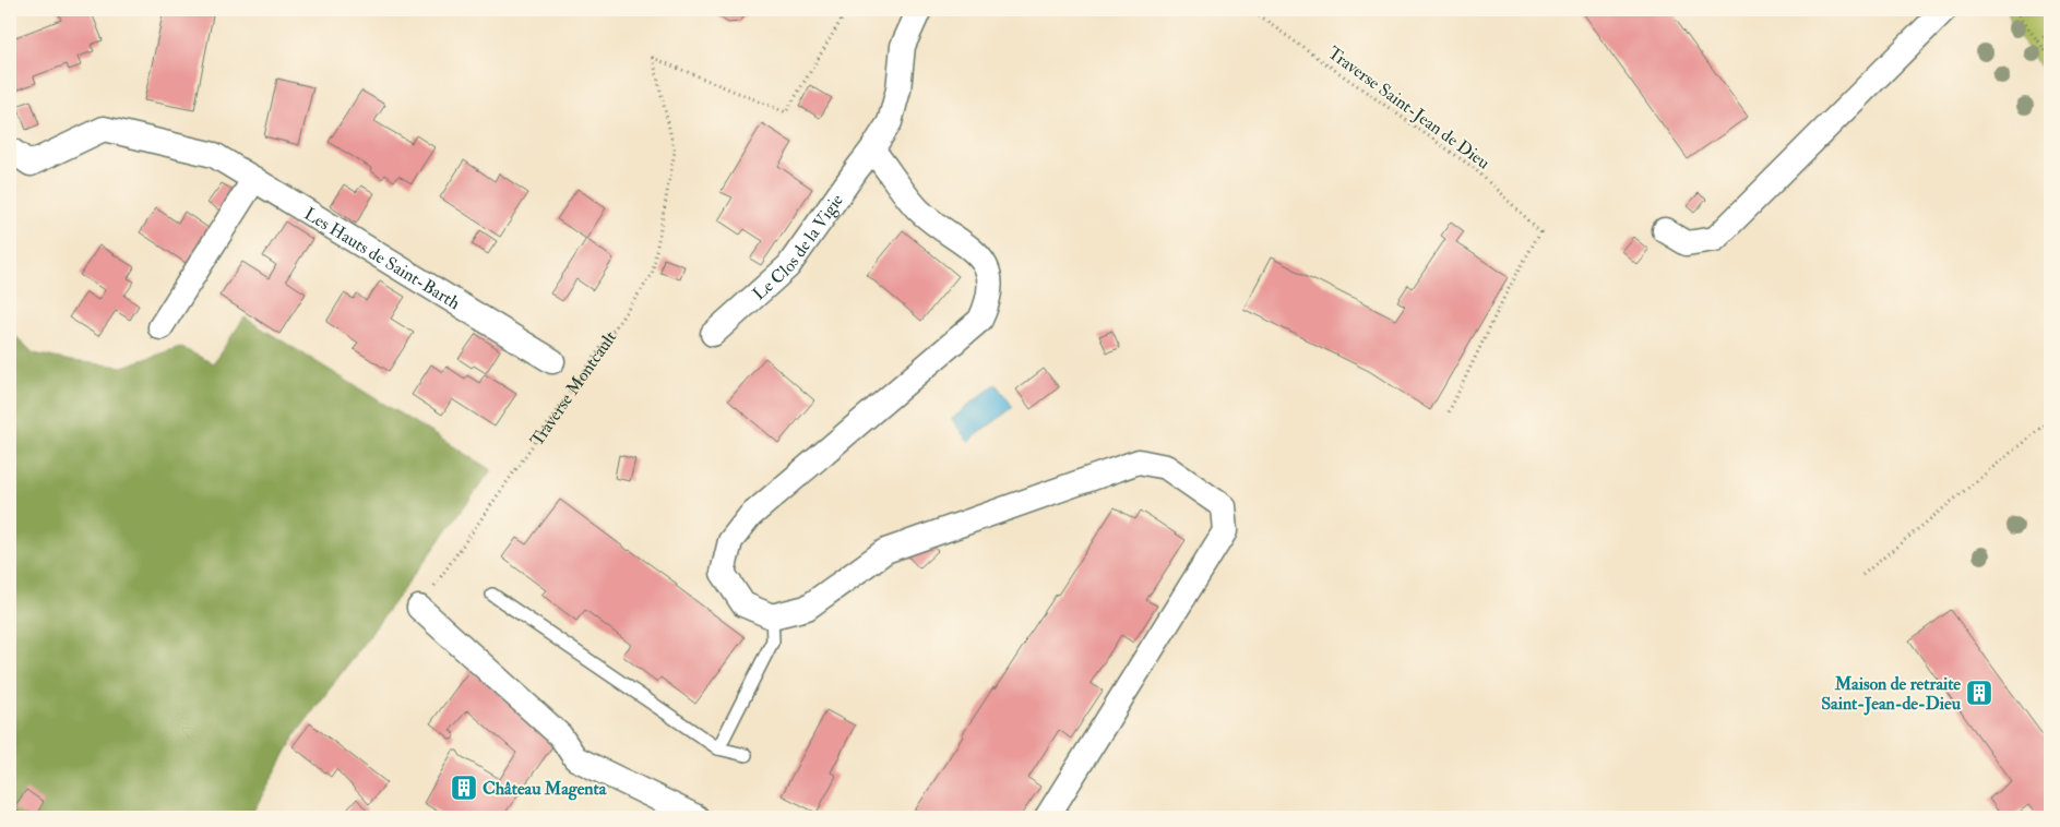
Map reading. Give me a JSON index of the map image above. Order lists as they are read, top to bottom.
{
  "streets": {
    "street": ["Le Clos de la Vigie", "Les Hauts de Saint-Barth"],
    "path": ["Traverse Saint-Jean de Dieu", "Traverse Montcault"]
  },
  "places": {
    "building": ["Maison de retraite Saint-Jean-de-Dieu", "Château Magenta"]
  }
}
